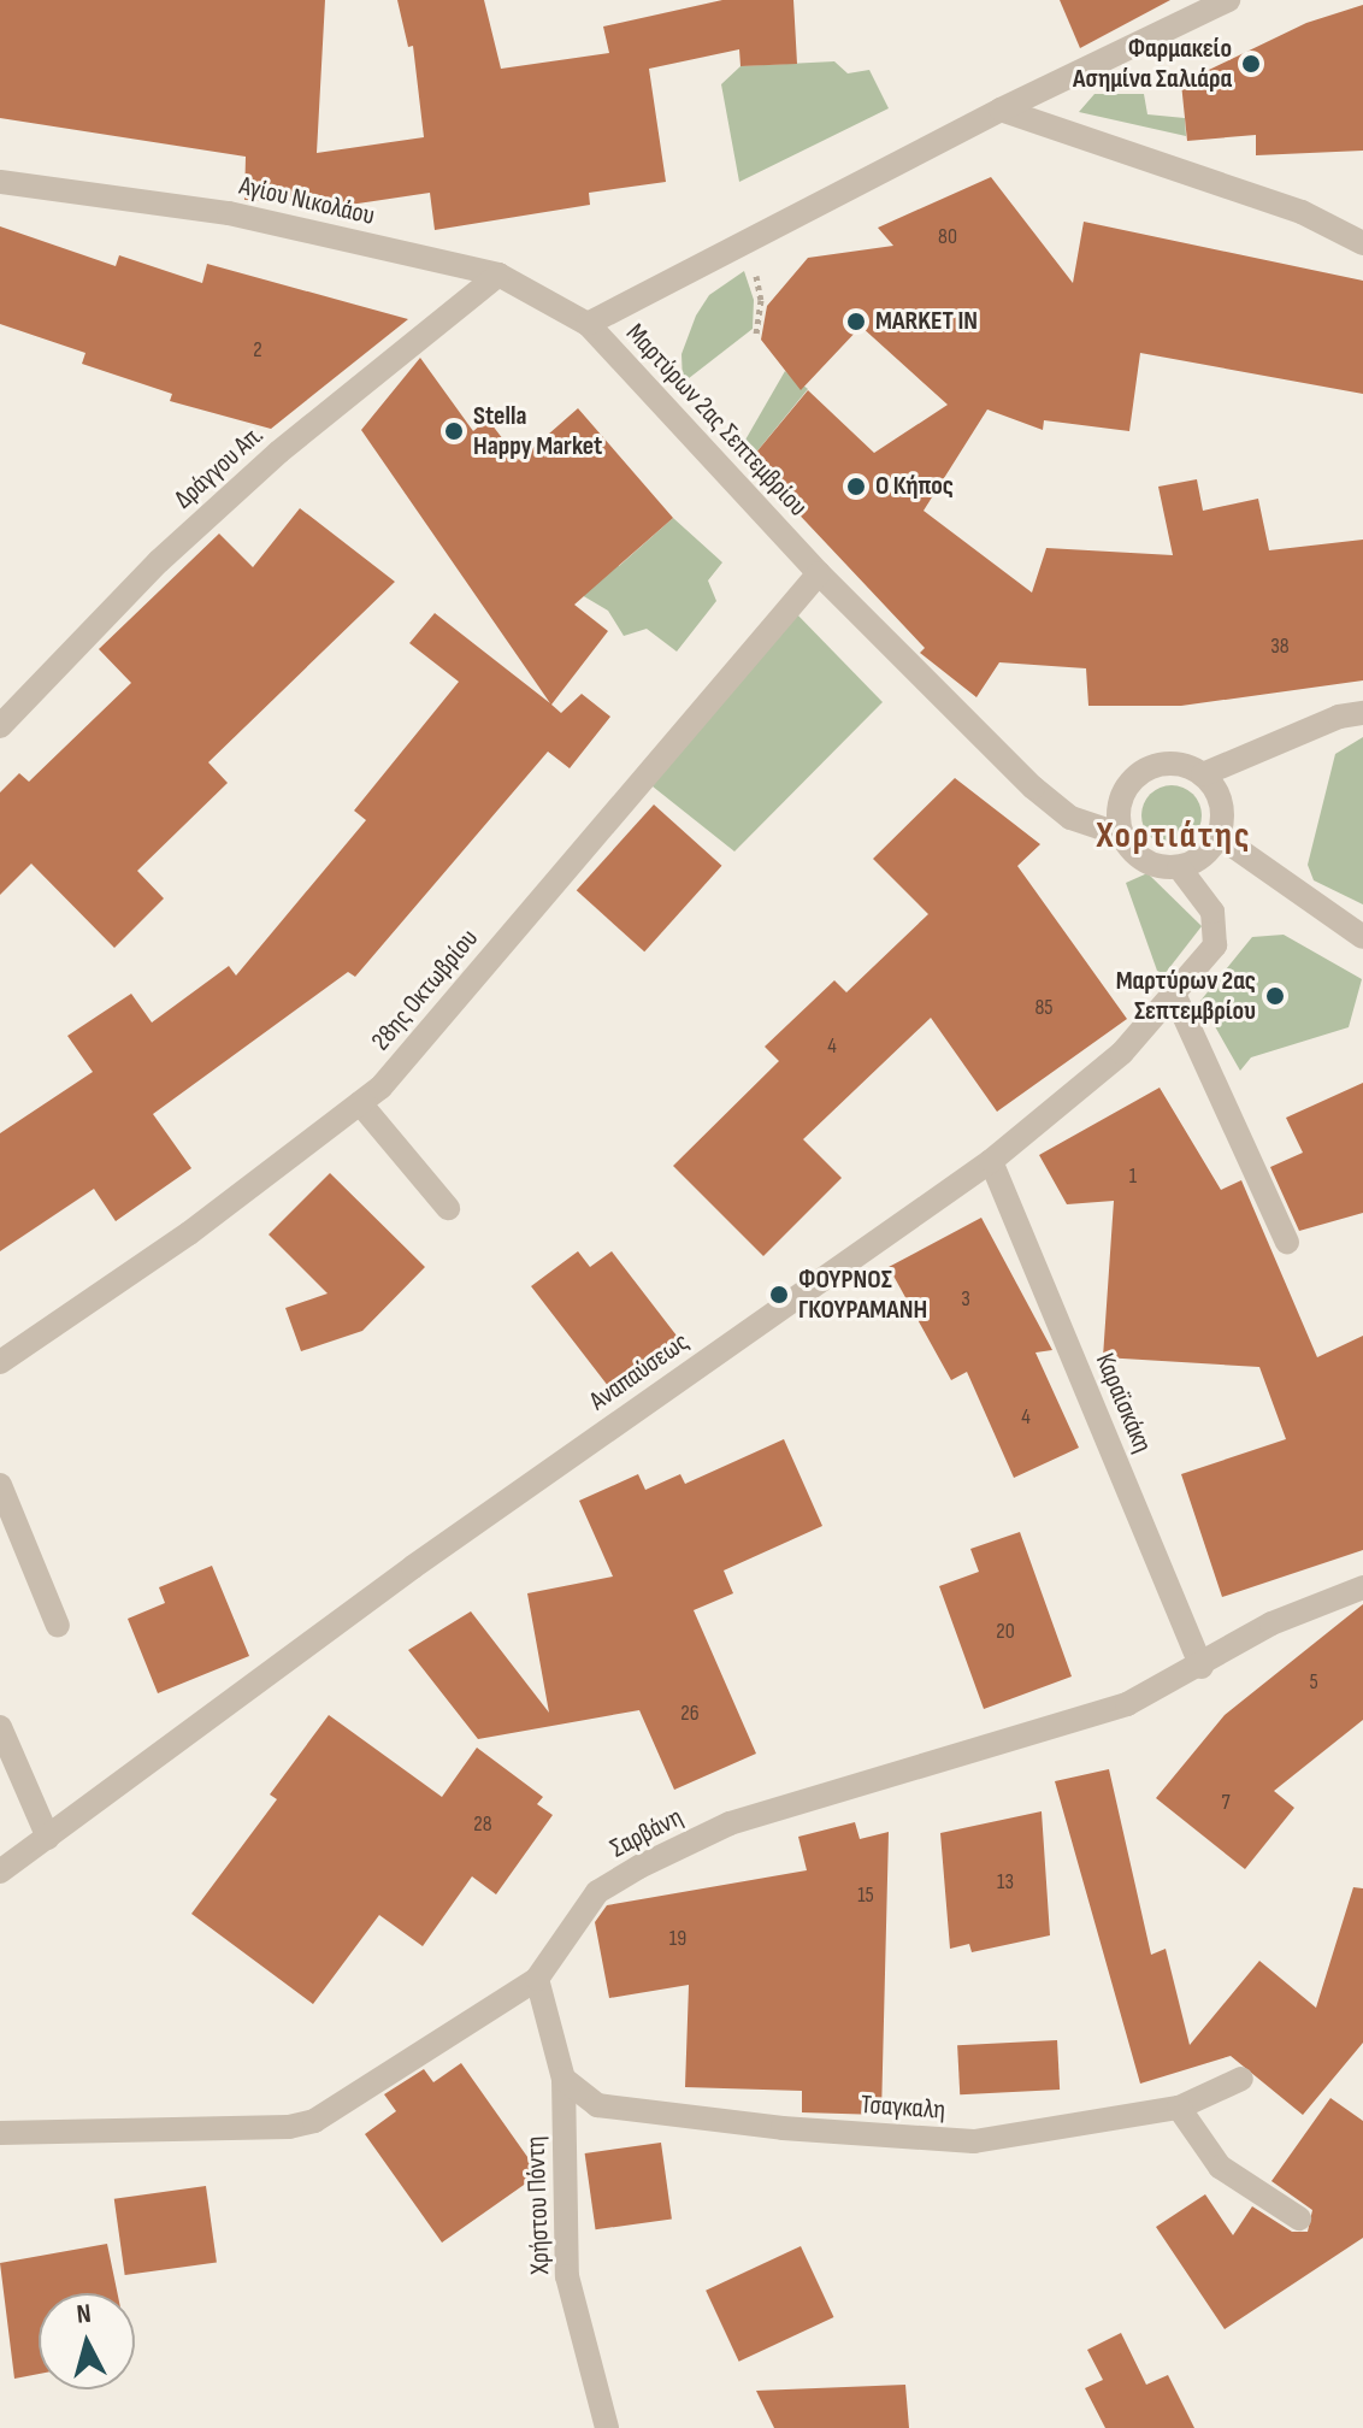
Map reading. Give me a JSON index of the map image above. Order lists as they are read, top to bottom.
{
  "streets": {
    "street": [
      "Αγίου Νικολάου",
      "Μαρτύρων 2ας Σεπτεμβρίου",
      "Δράγγου Απ.",
      "28ης Οκτωβρίου",
      "Αναπαύσεως",
      "Καραϊσκάκη",
      "Σαρβάνη",
      "Τσαγκαλη",
      "Χρήστου Πόντη"
    ]
  },
  "crossings": [
    ["Αγίου Νικολάου", "Μαρτύρων 2ας Σεπτεμβρίου"],
    ["Αγίου Νικολάου", "Δράγγου Απ."],
    ["Μαρτύρων 2ας Σεπτεμβρίου", "28ης Οκτωβρίου"],
    ["Μαρτύρων 2ας Σεπτεμβρίου", "Αναπαύσεως"],
    ["Αναπαύσεως", "Καραϊσκάκη"],
    ["Καραϊσκάκη", "Σαρβάνη"],
    ["Σαρβάνη", "Χρήστου Πόντη"],
    ["Τσαγκαλη", "Χρήστου Πόντη"]
  ],
  "districts": ["Χορτιάτης"],
  "places": [
    "Φαρμακείο Ασημίνα Σαλιάρα",
    "MARKET IN",
    "Stella Happy Market",
    "Ο Κήπος",
    "Μαρτύρων 2ας Σεπτεμβρίου",
    "ΦΟΥΡΝΟΣ ΓΚΟΥΡΑΜΑΝΗ"
  ],
  "house_numbers": [
    "80",
    "2",
    "38",
    "85",
    "4",
    "1",
    "3",
    "4",
    "20",
    "5",
    "26",
    "7",
    "28",
    "13",
    "15",
    "19"
  ],
  "north": "top"
}
